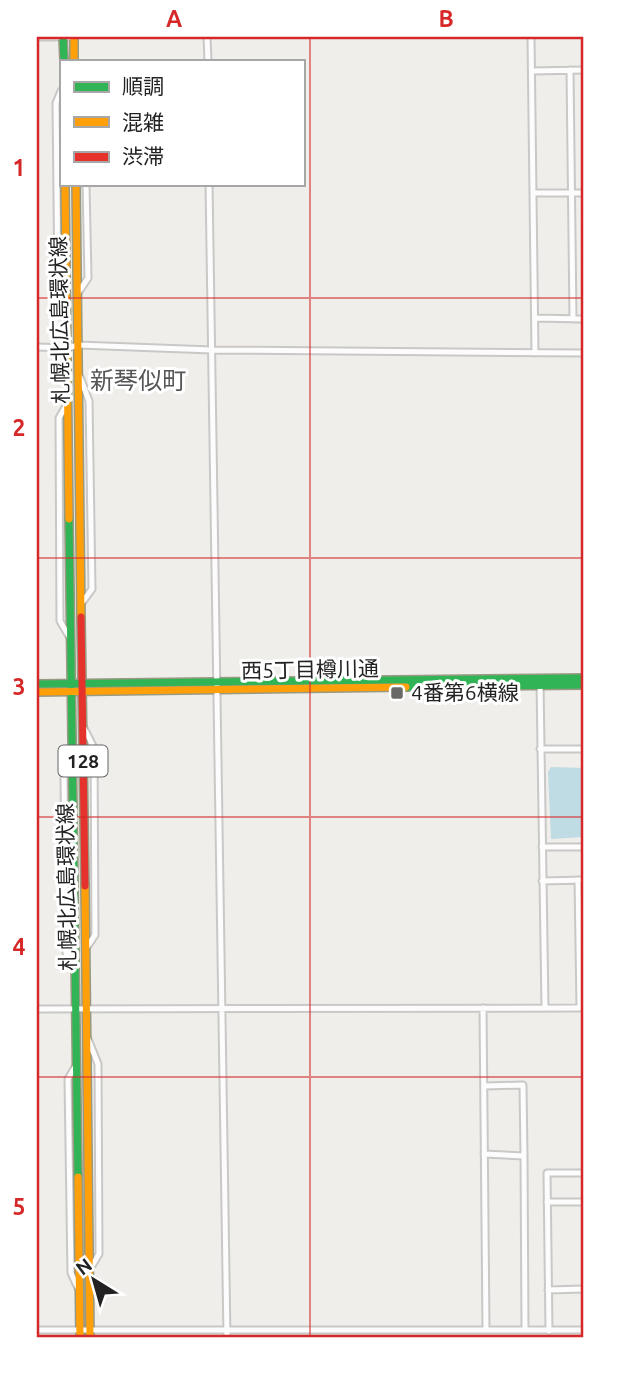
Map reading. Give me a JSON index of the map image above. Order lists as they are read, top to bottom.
{
  "streets": {
    "main road": ["札幌北広島環状線", "西5丁目樽川通", "128"]
  },
  "crossings": [
    ["札幌北広島環状線", "西5丁目樽川通"]
  ],
  "districts": ["新琴似町"],
  "places": {
    "transit": ["4番第6横線"]
  },
  "legend": ["順調", "混雑", "渋滞"],
  "north": "top left",
  "grid": {
    "columns": ["A", "B"],
    "rows": [
      "1",
      "2",
      "3",
      "4",
      "5"
    ]
  }
}
